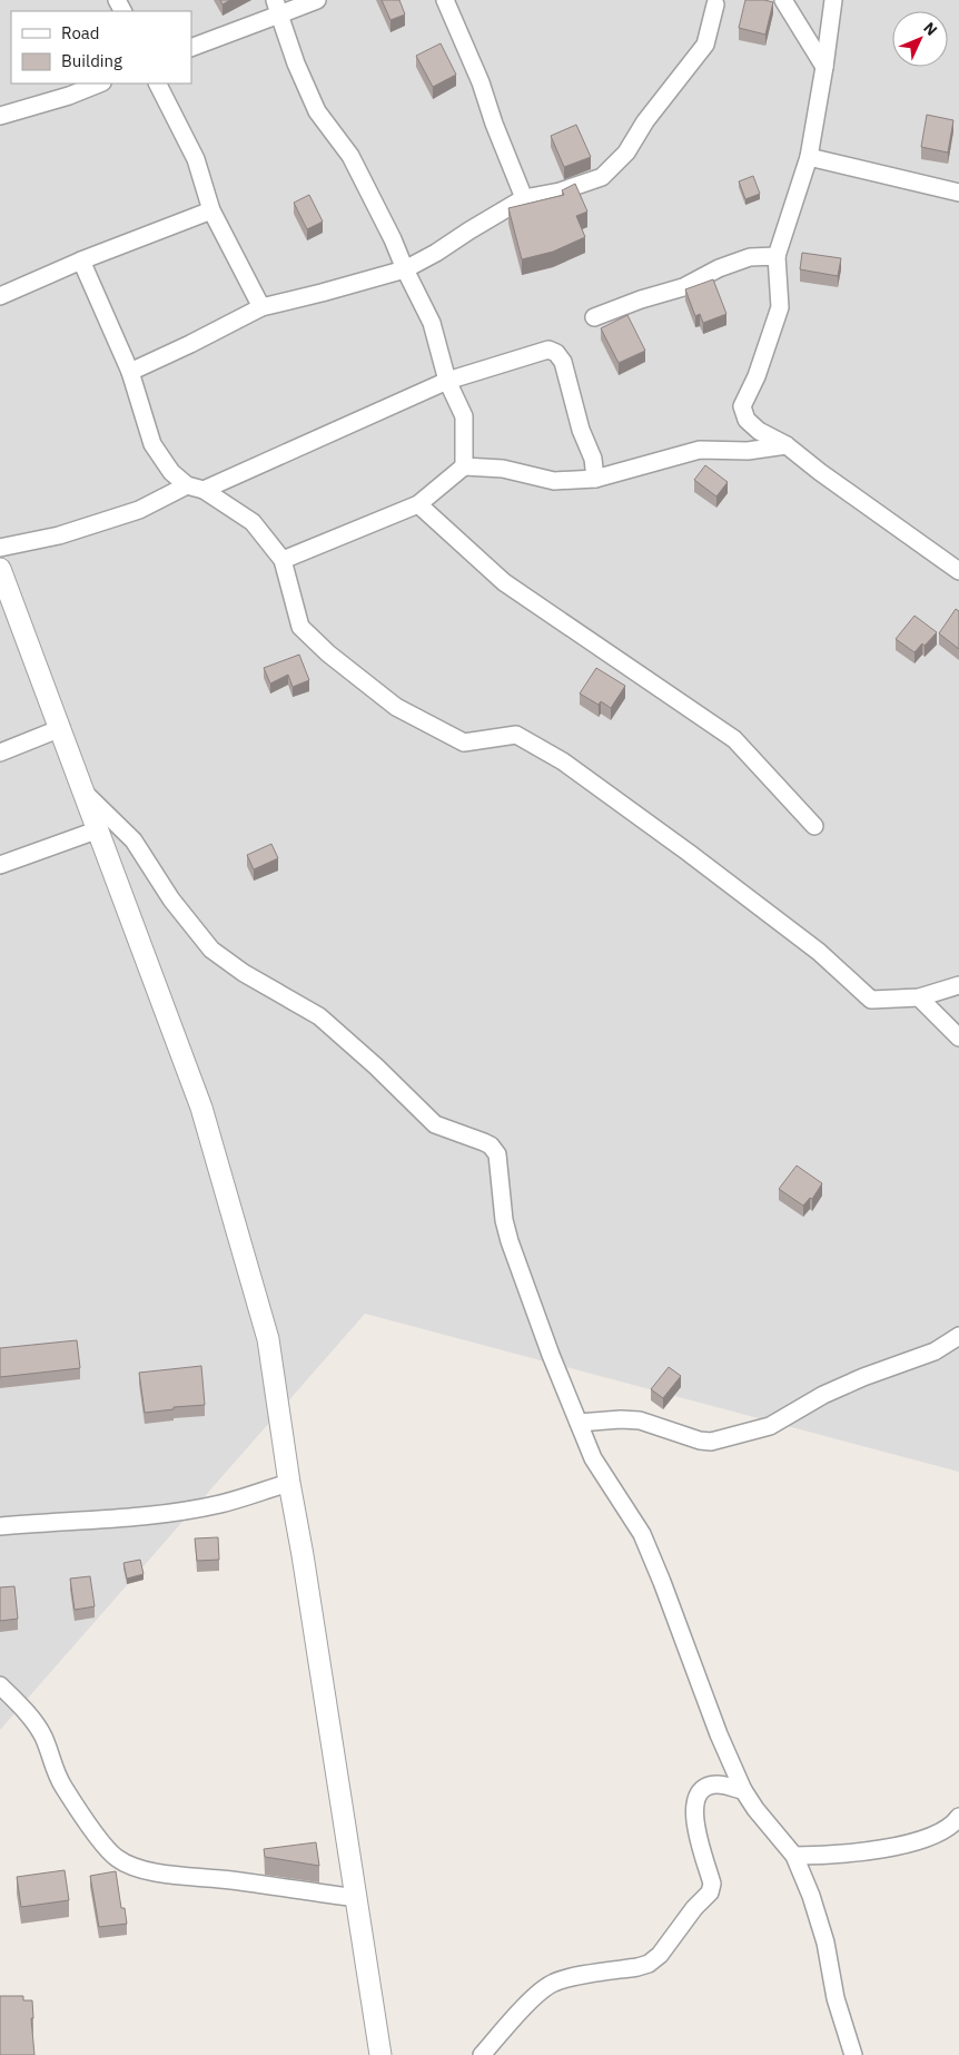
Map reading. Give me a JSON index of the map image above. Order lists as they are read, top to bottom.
{
  "legend": ["Road", "Building"],
  "north": "top right"
}
